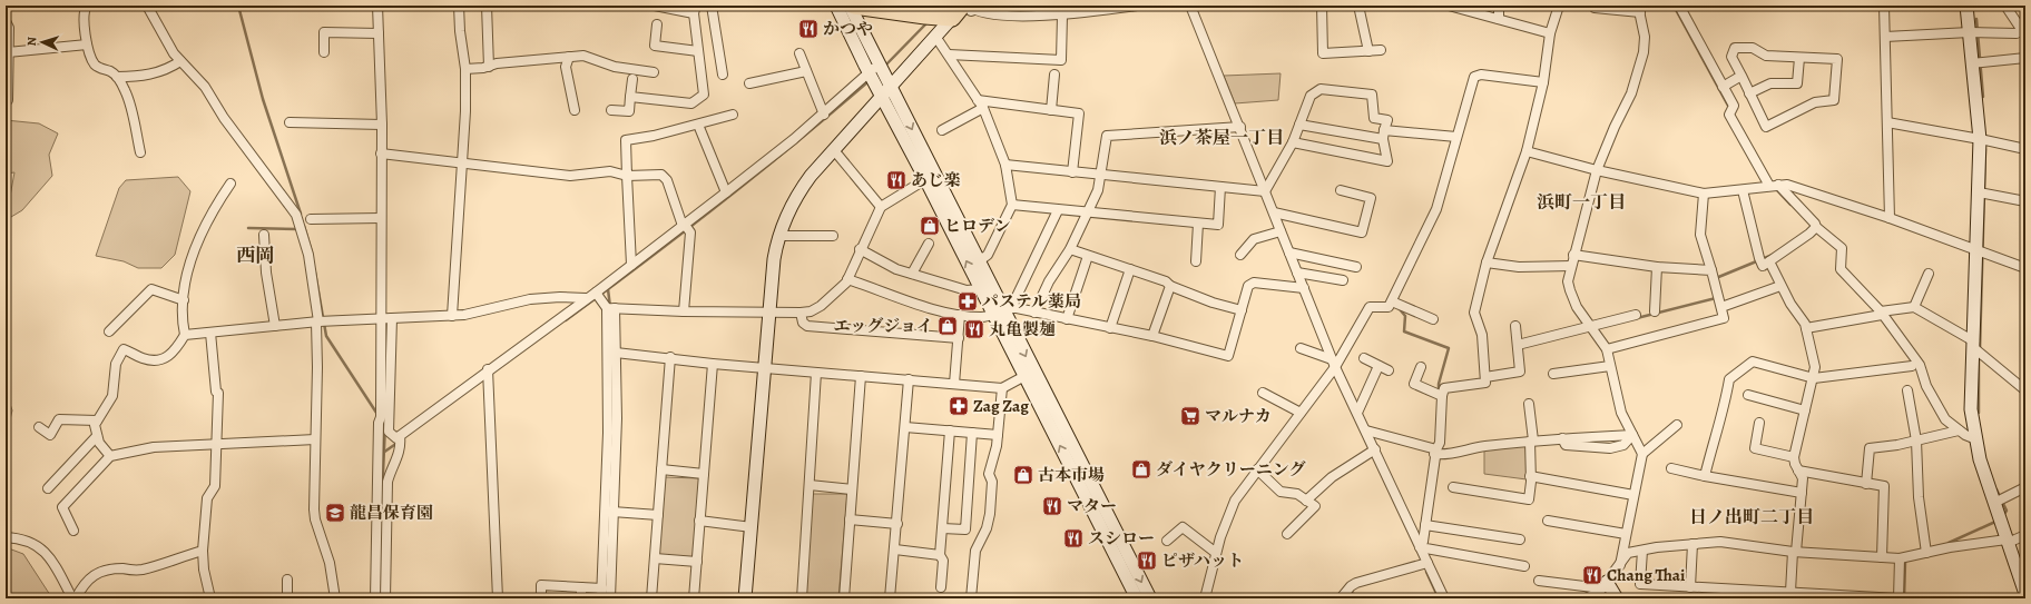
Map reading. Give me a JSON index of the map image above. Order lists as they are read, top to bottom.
{
  "districts": [
    "浜ノ茶屋一丁目",
    "浜町一丁目",
    "西岡",
    "日ノ出町二丁目"
  ],
  "places": {
    "restaurant": [
      "かつや",
      "あじ楽",
      "丸亀製麺",
      "マター",
      "スシロー",
      "ピザハット",
      "Chang Thai"
    ],
    "shop": [
      "ヒロデン",
      "エッグジョイ",
      "ダイヤクリーニング",
      "古本市場"
    ],
    "pharmacy": ["パステル薬局", "Zag Zag"],
    "supermarket": ["マルナカ"],
    "school or university": ["龍昌保育園"]
  },
  "north": "left"
}
